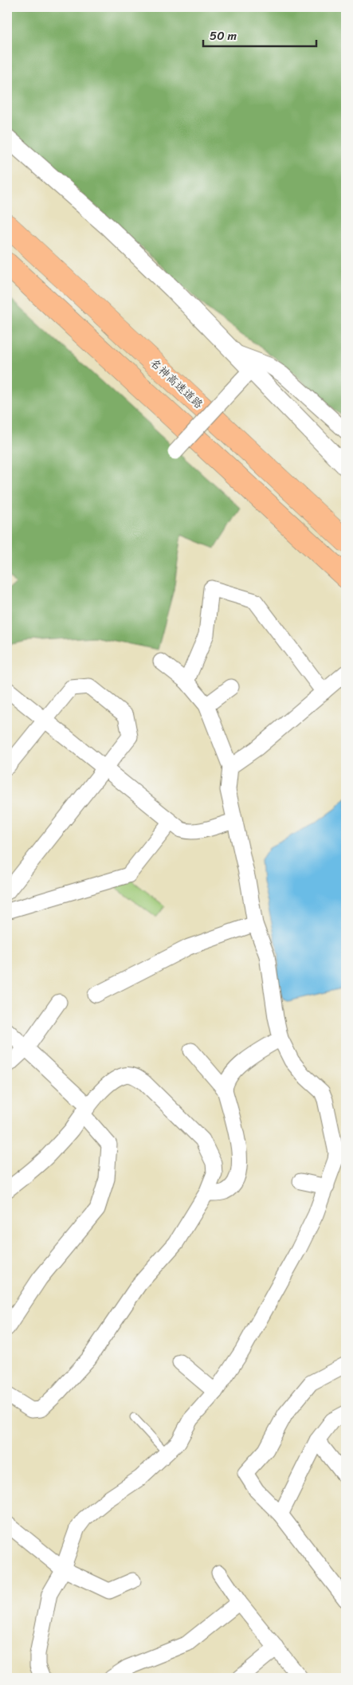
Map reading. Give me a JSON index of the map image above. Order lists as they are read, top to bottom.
{
  "streets": {
    "highway": ["名神高速道路"]
  },
  "scale_bar": "50 m"
}
